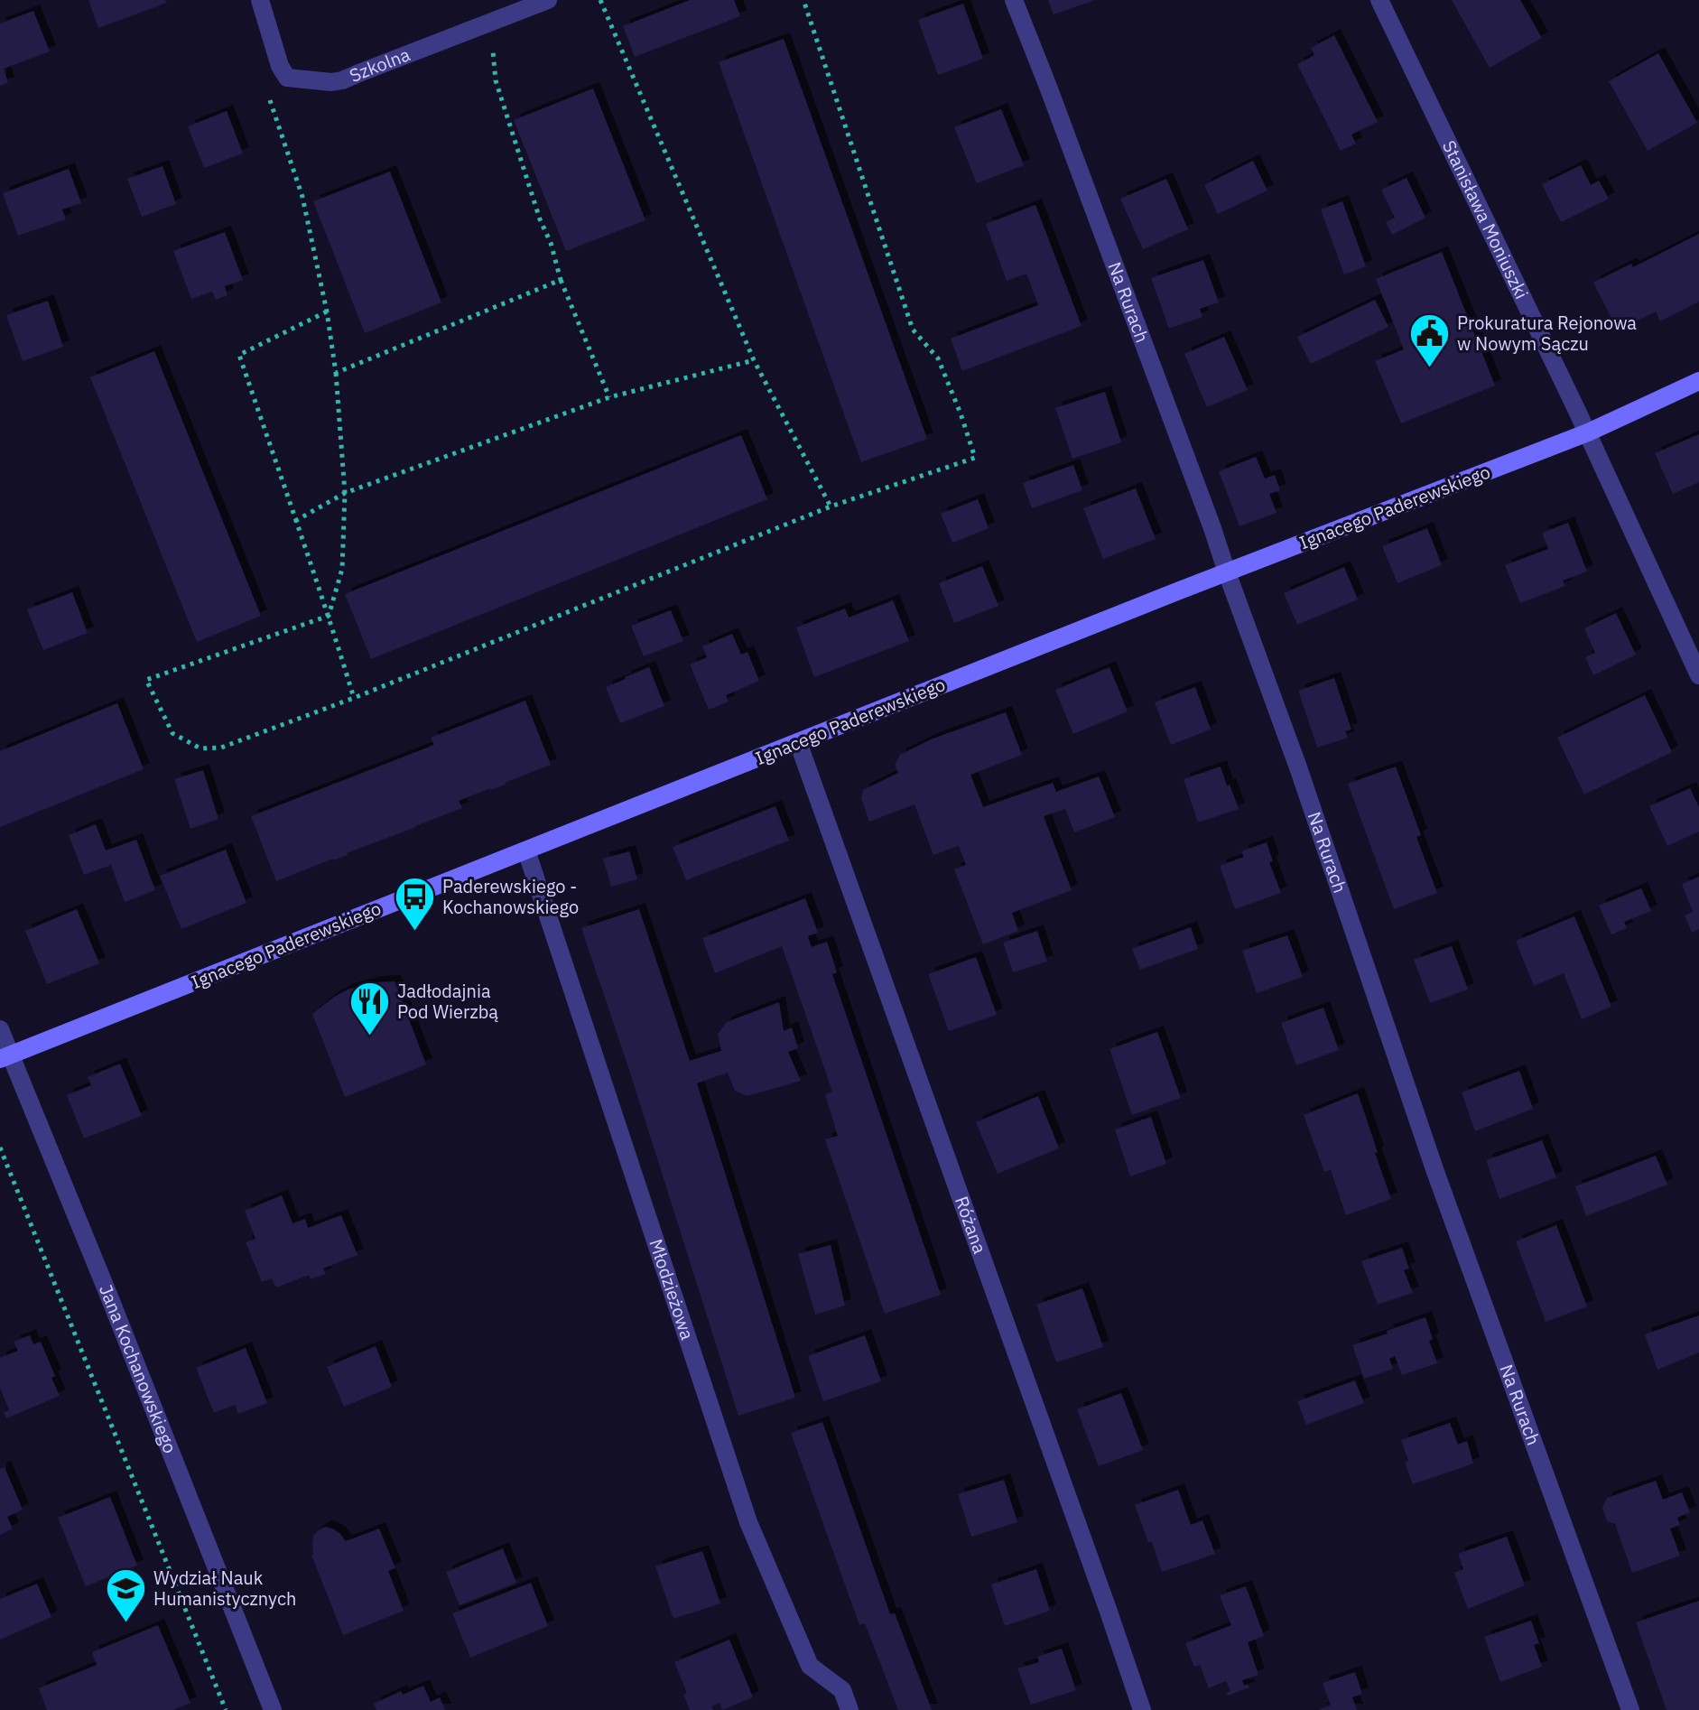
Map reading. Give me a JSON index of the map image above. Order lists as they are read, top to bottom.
{
  "streets": {
    "street": [
      "Szkolna",
      "Stanisława Moniuszki",
      "Na Rurach",
      "Ignacego Paderewskiego",
      "Różana",
      "Młodzieżowa",
      "Jana Kochanowskiego"
    ]
  },
  "crossings": [
    ["Stanisława Moniuszki", "Ignacego Paderewskiego"],
    ["Na Rurach", "Ignacego Paderewskiego"],
    ["Ignacego Paderewskiego", "Różana"],
    ["Ignacego Paderewskiego", "Młodzieżowa"],
    ["Ignacego Paderewskiego", "Jana Kochanowskiego"]
  ],
  "places": {
    "public building": ["Prokuratura Rejonowa w Nowym Sączu"],
    "bus stop": ["Paderewskiego - Kochanowskiego"],
    "restaurant": ["Jadłodajnia Pod Wierzbą"],
    "school or university": ["Wydział Nauk Humanistycznych"]
  }
}
